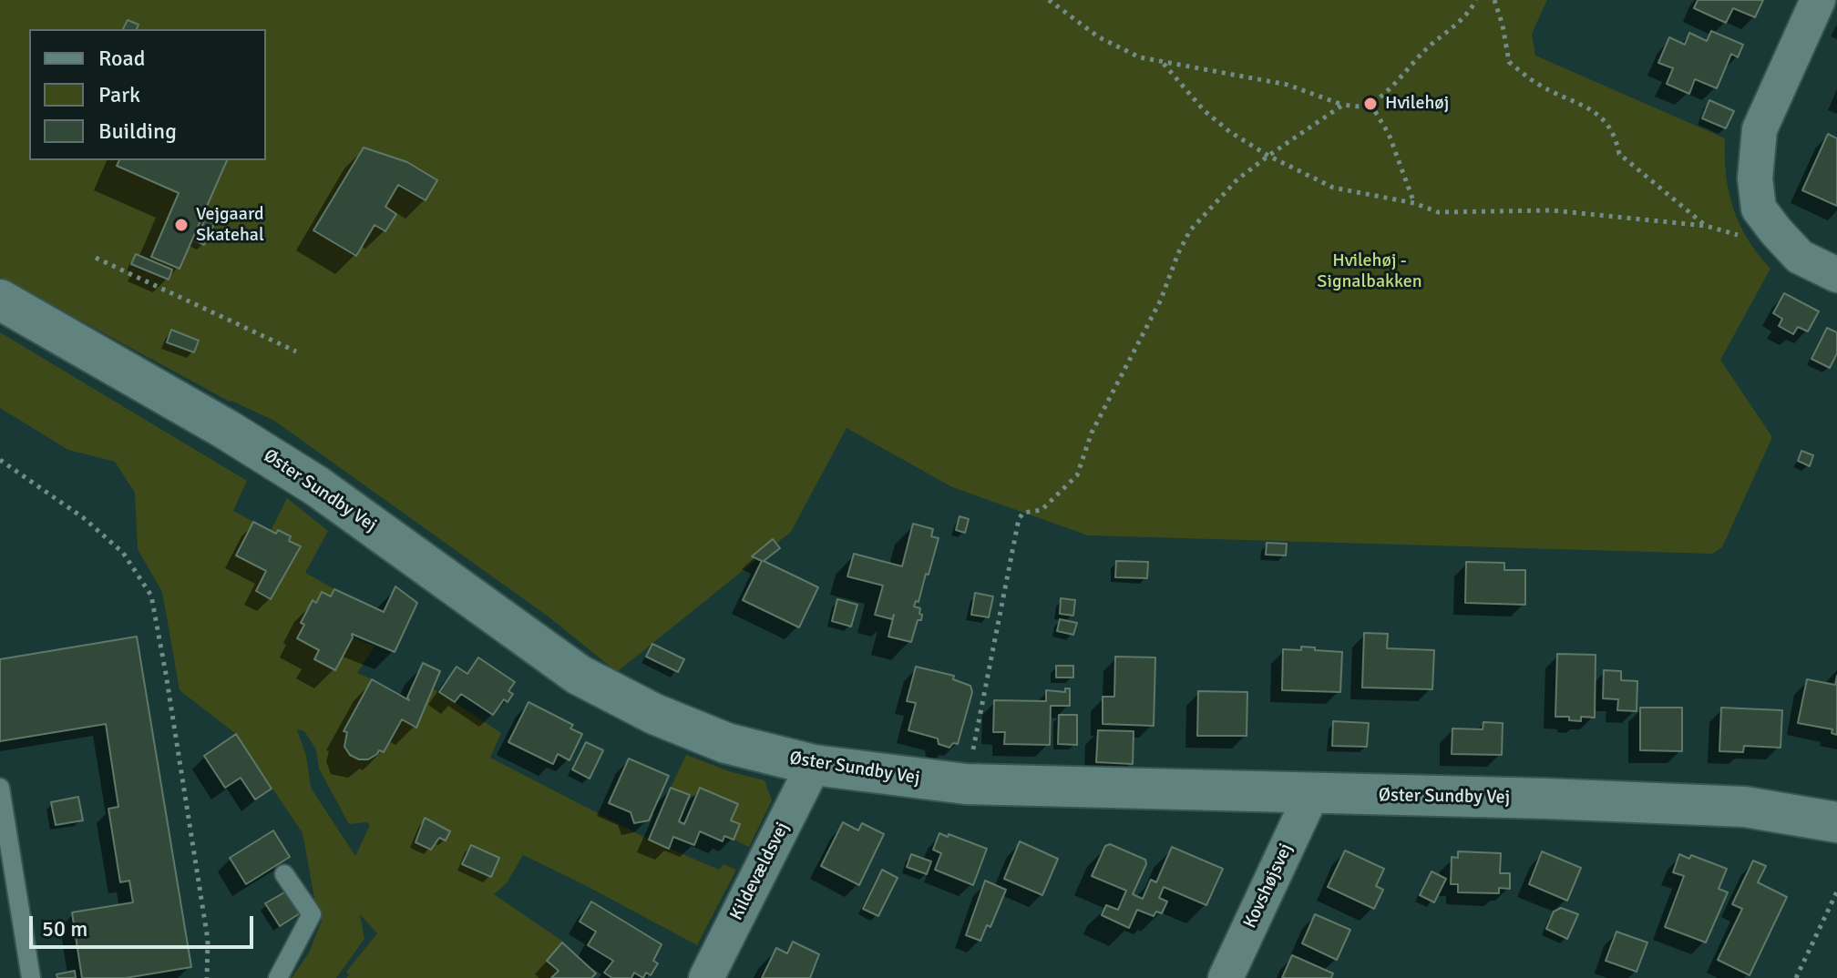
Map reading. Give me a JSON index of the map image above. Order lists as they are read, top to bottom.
{
  "streets": {
    "street": ["Øster Sundby Vej", "Kildevældsvej", "Kovshøjsvej"]
  },
  "crossings": [
    ["Øster Sundby Vej", "Kildevældsvej"],
    ["Øster Sundby Vej", "Kovshøjsvej"]
  ],
  "parks": ["Hvilehøj - Signalbakken"],
  "places": ["Hvilehøj", "Vejgaard Skatehal"],
  "legend": ["Road", "Park", "Building"],
  "scale_bar": "50 m"
}
